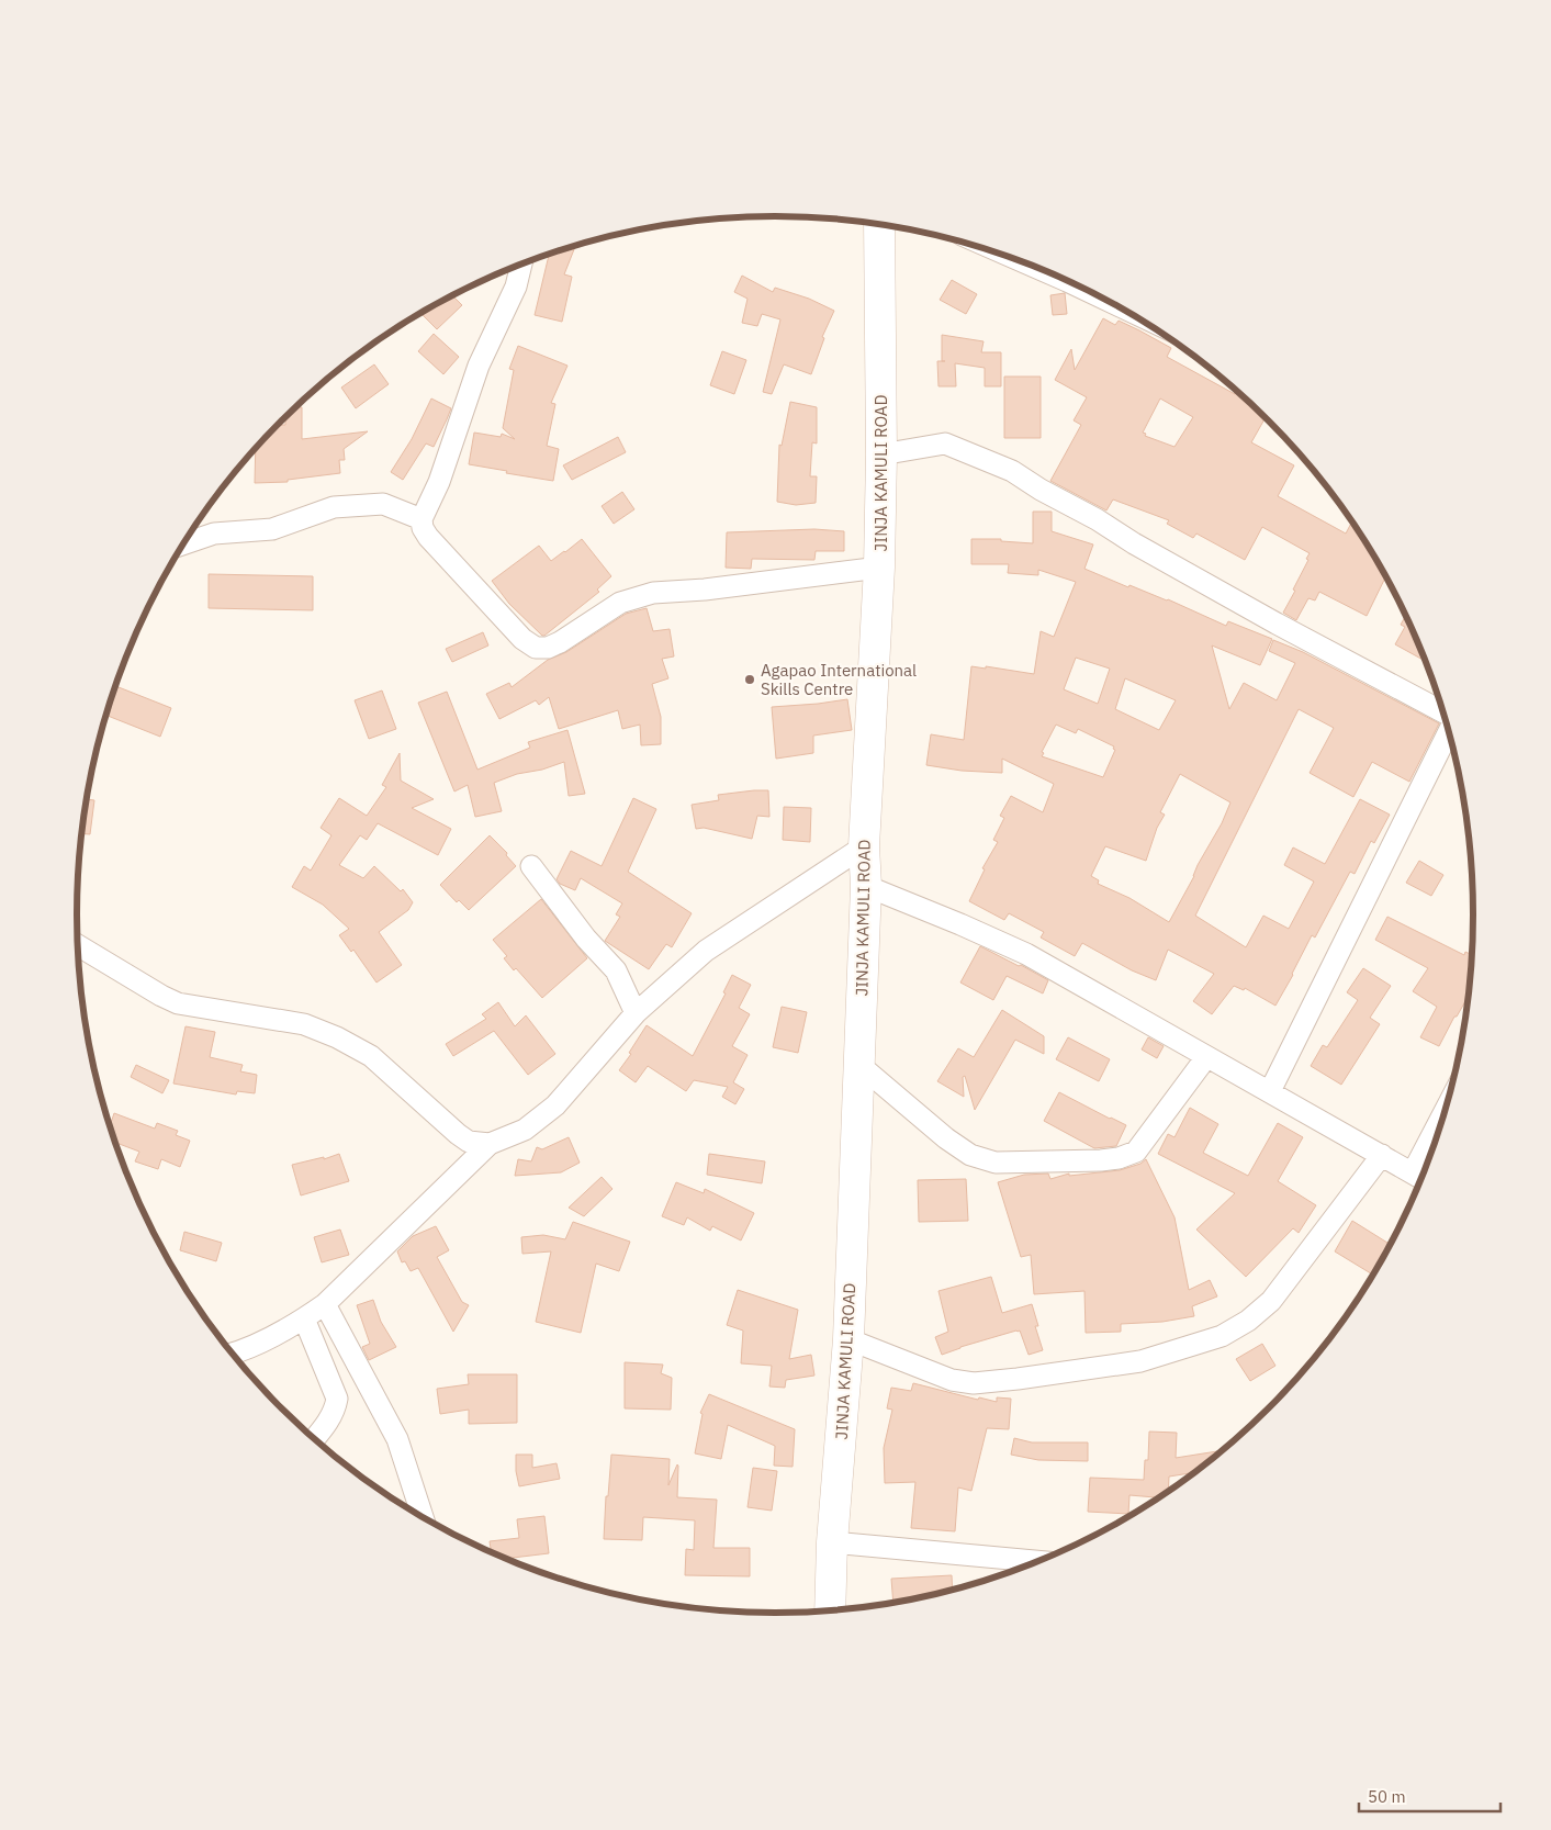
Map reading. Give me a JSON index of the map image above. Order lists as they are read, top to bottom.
{
  "streets": {
    "main road": ["JINJA KAMULI ROAD"]
  },
  "places": ["Agapao International Skills Centre"],
  "scale_bar": "50 m"
}
